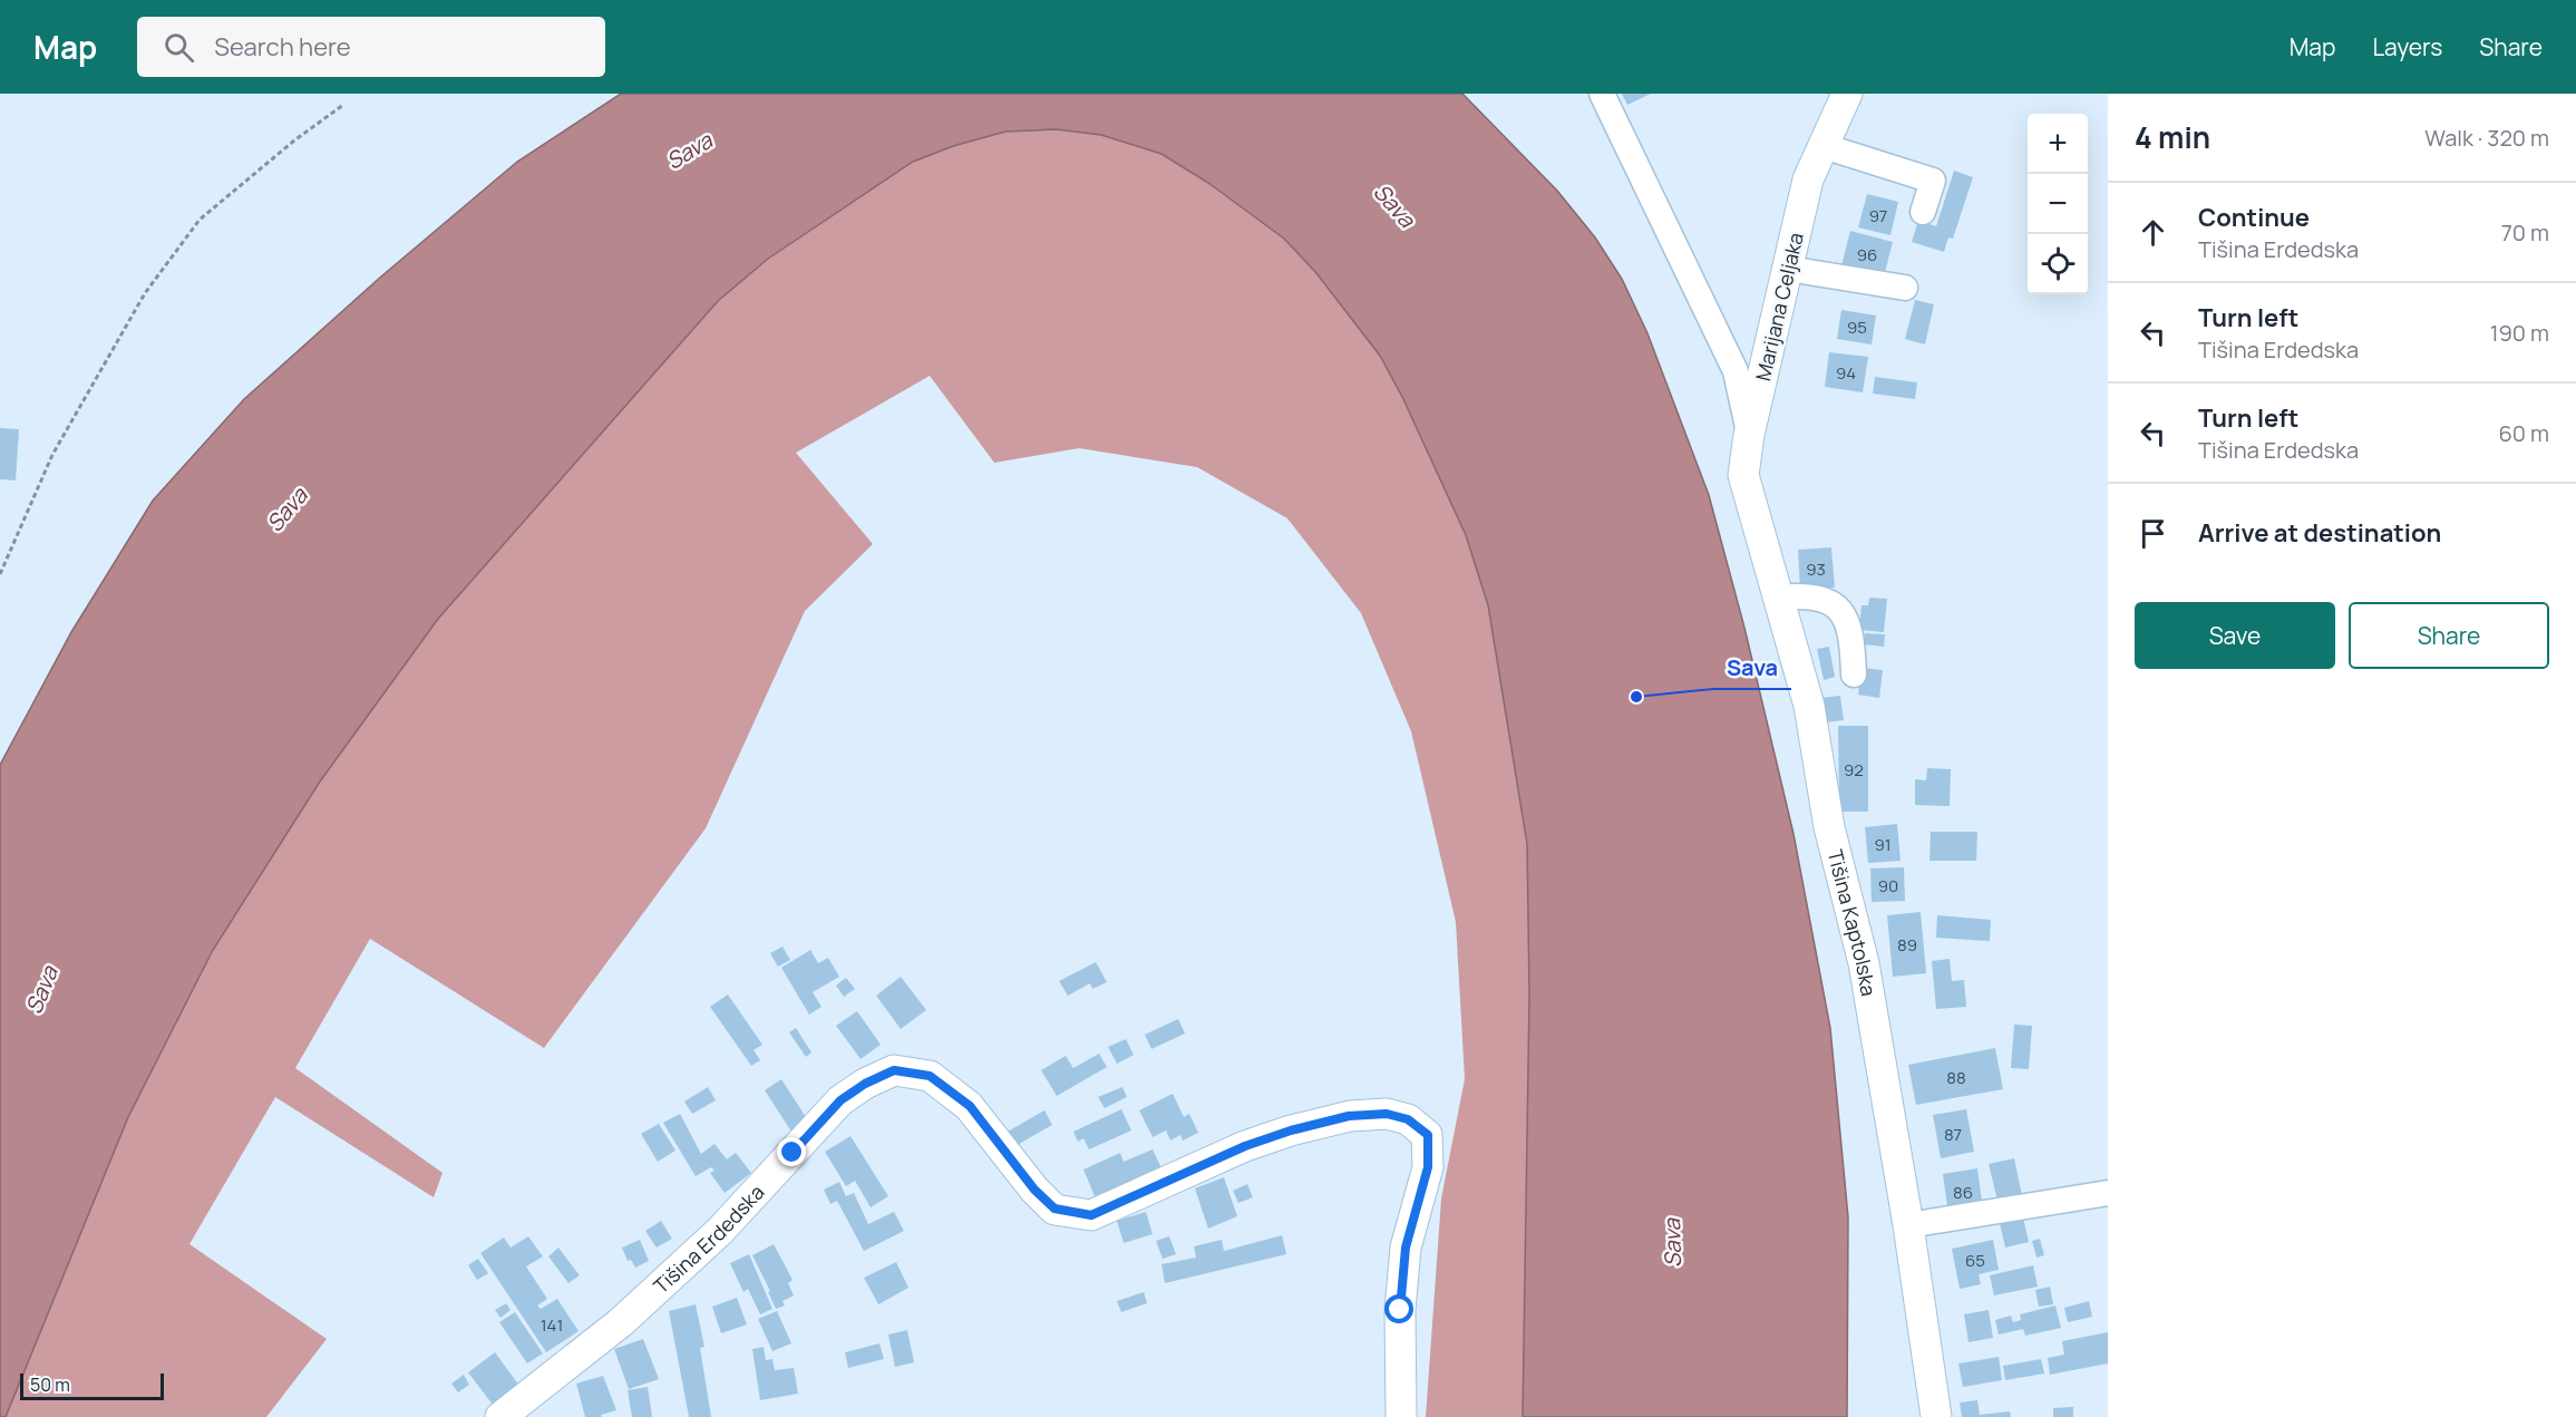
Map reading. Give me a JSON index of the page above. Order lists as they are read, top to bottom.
{
  "streets": {
    "main road": ["Marijana Celjaka", "Tišina Kaptolska", "Tišina Erdedska"]
  },
  "crossings": [
    ["Marijana Celjaka", "Tišina Kaptolska"]
  ],
  "water": ["Sava"],
  "places": ["Sava"],
  "house_numbers": [
    "97",
    "96",
    "95",
    "94",
    "93",
    "92",
    "91",
    "90",
    "89",
    "88",
    "87",
    "86",
    "65",
    "141"
  ],
  "scale_bar": "50 m",
  "page": {
    "header": "Map",
    "search": "Search here",
    "nav": ["Map", "Layers", "Share"],
    "heading": ["4 min", "Walk · 320 m"],
    "map_buttons": ["+", "−"],
    "list": [
      ["Continue", "Tišina Erdedska", "70 m"],
      ["Turn left", "Tišina Erdedska", "190 m"],
      ["Turn left", "Tišina Erdedska", "60 m"],
      "Arrive at destination"
    ],
    "buttons": ["Save", "Share"],
    "scale": "50 m"
  }
}
